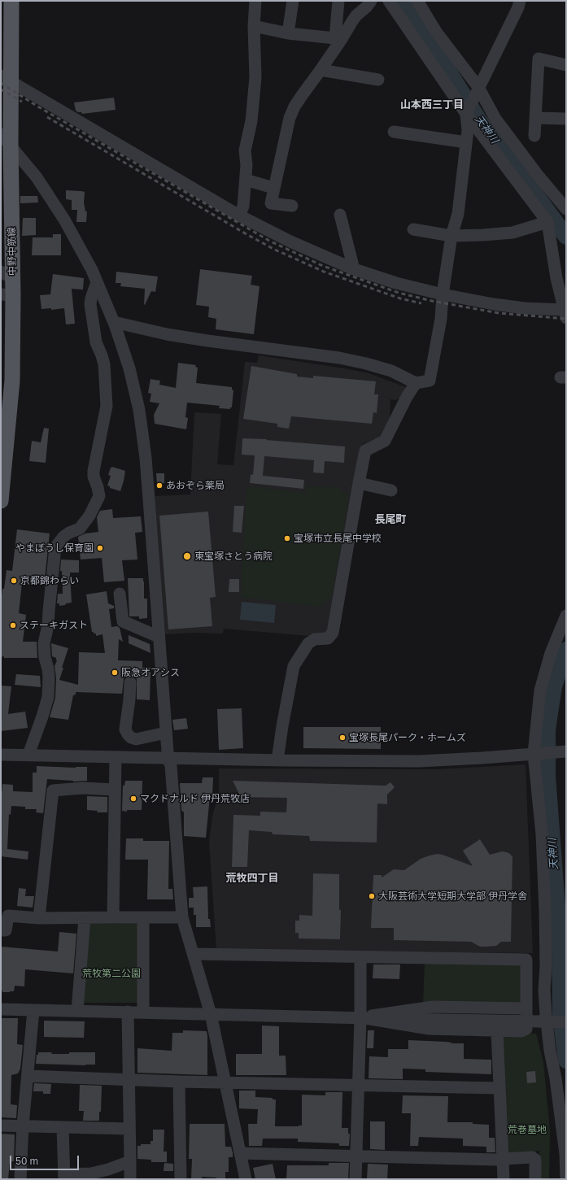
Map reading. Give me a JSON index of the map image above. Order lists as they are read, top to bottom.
{
  "streets": {
    "main road": ["中野中筋線"]
  },
  "districts": ["山本西三丁目", "長尾町", "荒牧四丁目"],
  "water": ["天神川"],
  "parks": ["荒牧第二公園", "荒巻墓地"],
  "places": [
    "あおぞら薬局",
    "宝塚市立長尾中学校",
    "やまぼうし保育園",
    "東宝塚さとう病院",
    "京都錦わらい",
    "ステーキガスト",
    "阪急オアシス",
    "宝塚長尾パーク・ホームズ",
    "マクドナルド 伊丹荒牧店",
    "大阪芸術大学短期大学部 伊丹学舎"
  ],
  "scale_bar": "50 m"
}
